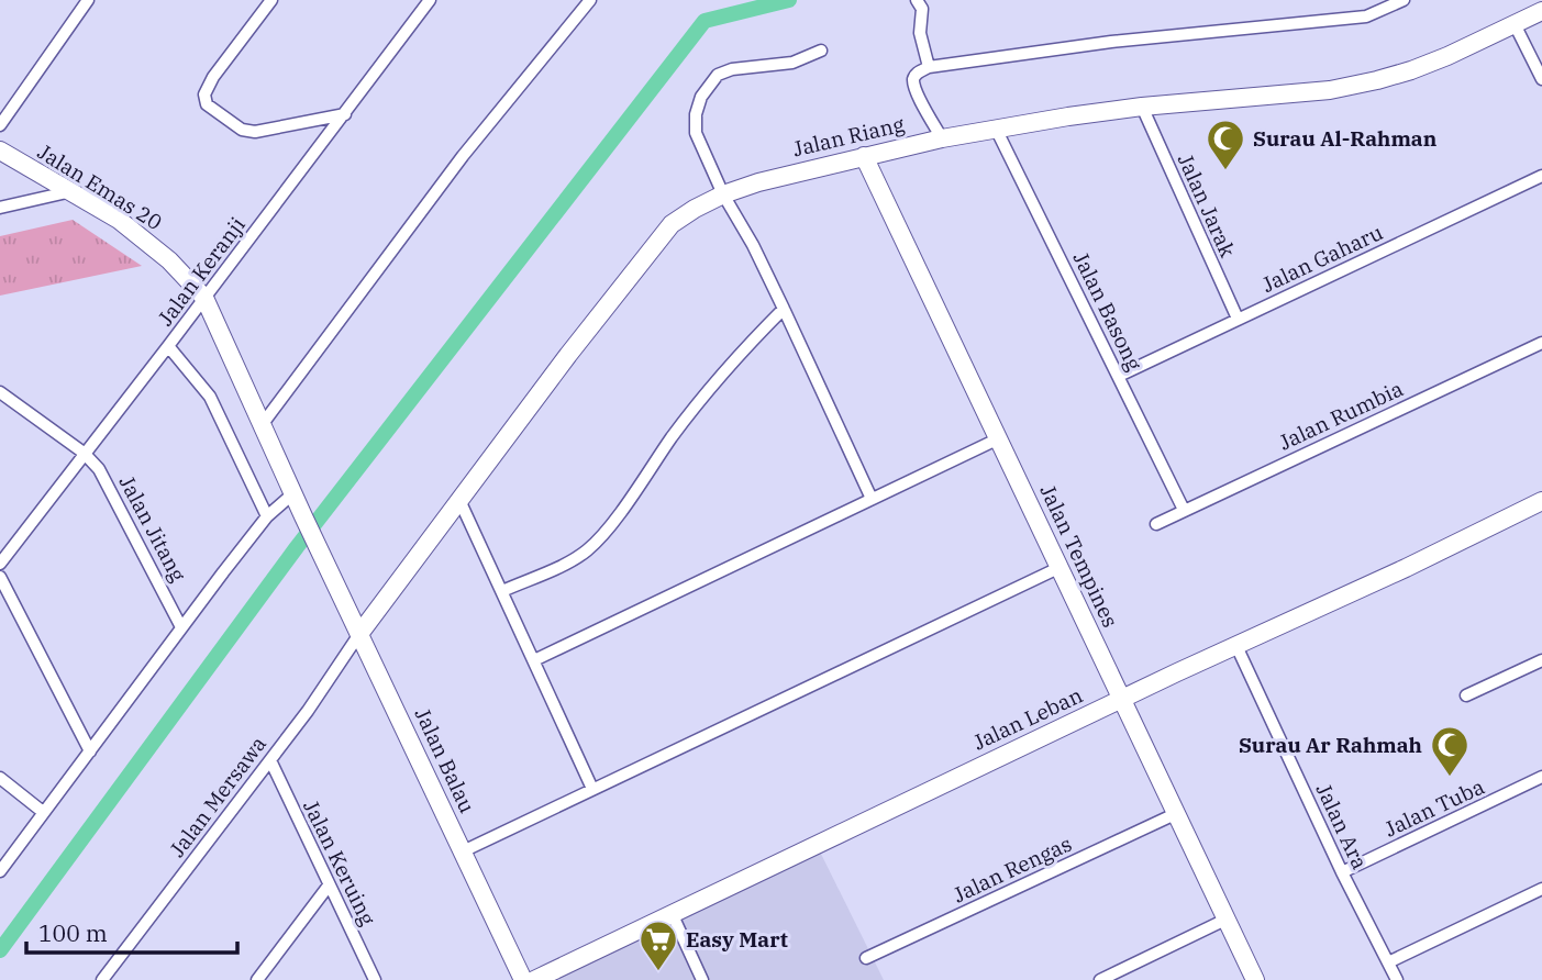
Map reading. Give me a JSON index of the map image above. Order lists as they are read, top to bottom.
{
  "streets": {
    "street": [
      "Jalan Riang",
      "Jalan Emas 20",
      "Jalan Jarak",
      "Jalan Gaharu",
      "Jalan Keranji",
      "Jalan Basong",
      "Jalan Rumbia",
      "Jalan Jitang",
      "Jalan Tempines",
      "Jalan Leban",
      "Jalan Balau",
      "Jalan Mersawa",
      "Jalan Tuba",
      "Jalan Ara",
      "Jalan Keruing",
      "Jalan Rengas"
    ]
  },
  "crossings": [
    ["Jalan Riang", "Jalan Jarak"],
    ["Jalan Riang", "Jalan Basong"],
    ["Jalan Riang", "Jalan Tempines"],
    ["Jalan Riang", "Jalan Balau"],
    ["Jalan Riang", "Jalan Mersawa"],
    ["Jalan Emas 20", "Jalan Keranji"],
    ["Jalan Emas 20", "Jalan Balau"],
    ["Jalan Jarak", "Jalan Gaharu"],
    ["Jalan Gaharu", "Jalan Basong"],
    ["Jalan Keranji", "Jalan Jitang"],
    ["Jalan Basong", "Jalan Rumbia"],
    ["Jalan Tempines", "Jalan Leban"],
    ["Jalan Tempines", "Jalan Rengas"],
    ["Jalan Leban", "Jalan Ara"],
    ["Jalan Balau", "Jalan Mersawa"],
    ["Jalan Mersawa", "Jalan Keruing"],
    ["Jalan Tuba", "Jalan Ara"]
  ],
  "places": {
    "mosque": ["Surau Al-Rahman", "Surau Ar Rahmah"],
    "supermarket": ["Easy Mart"]
  },
  "scale_bar": "100 m"
}
